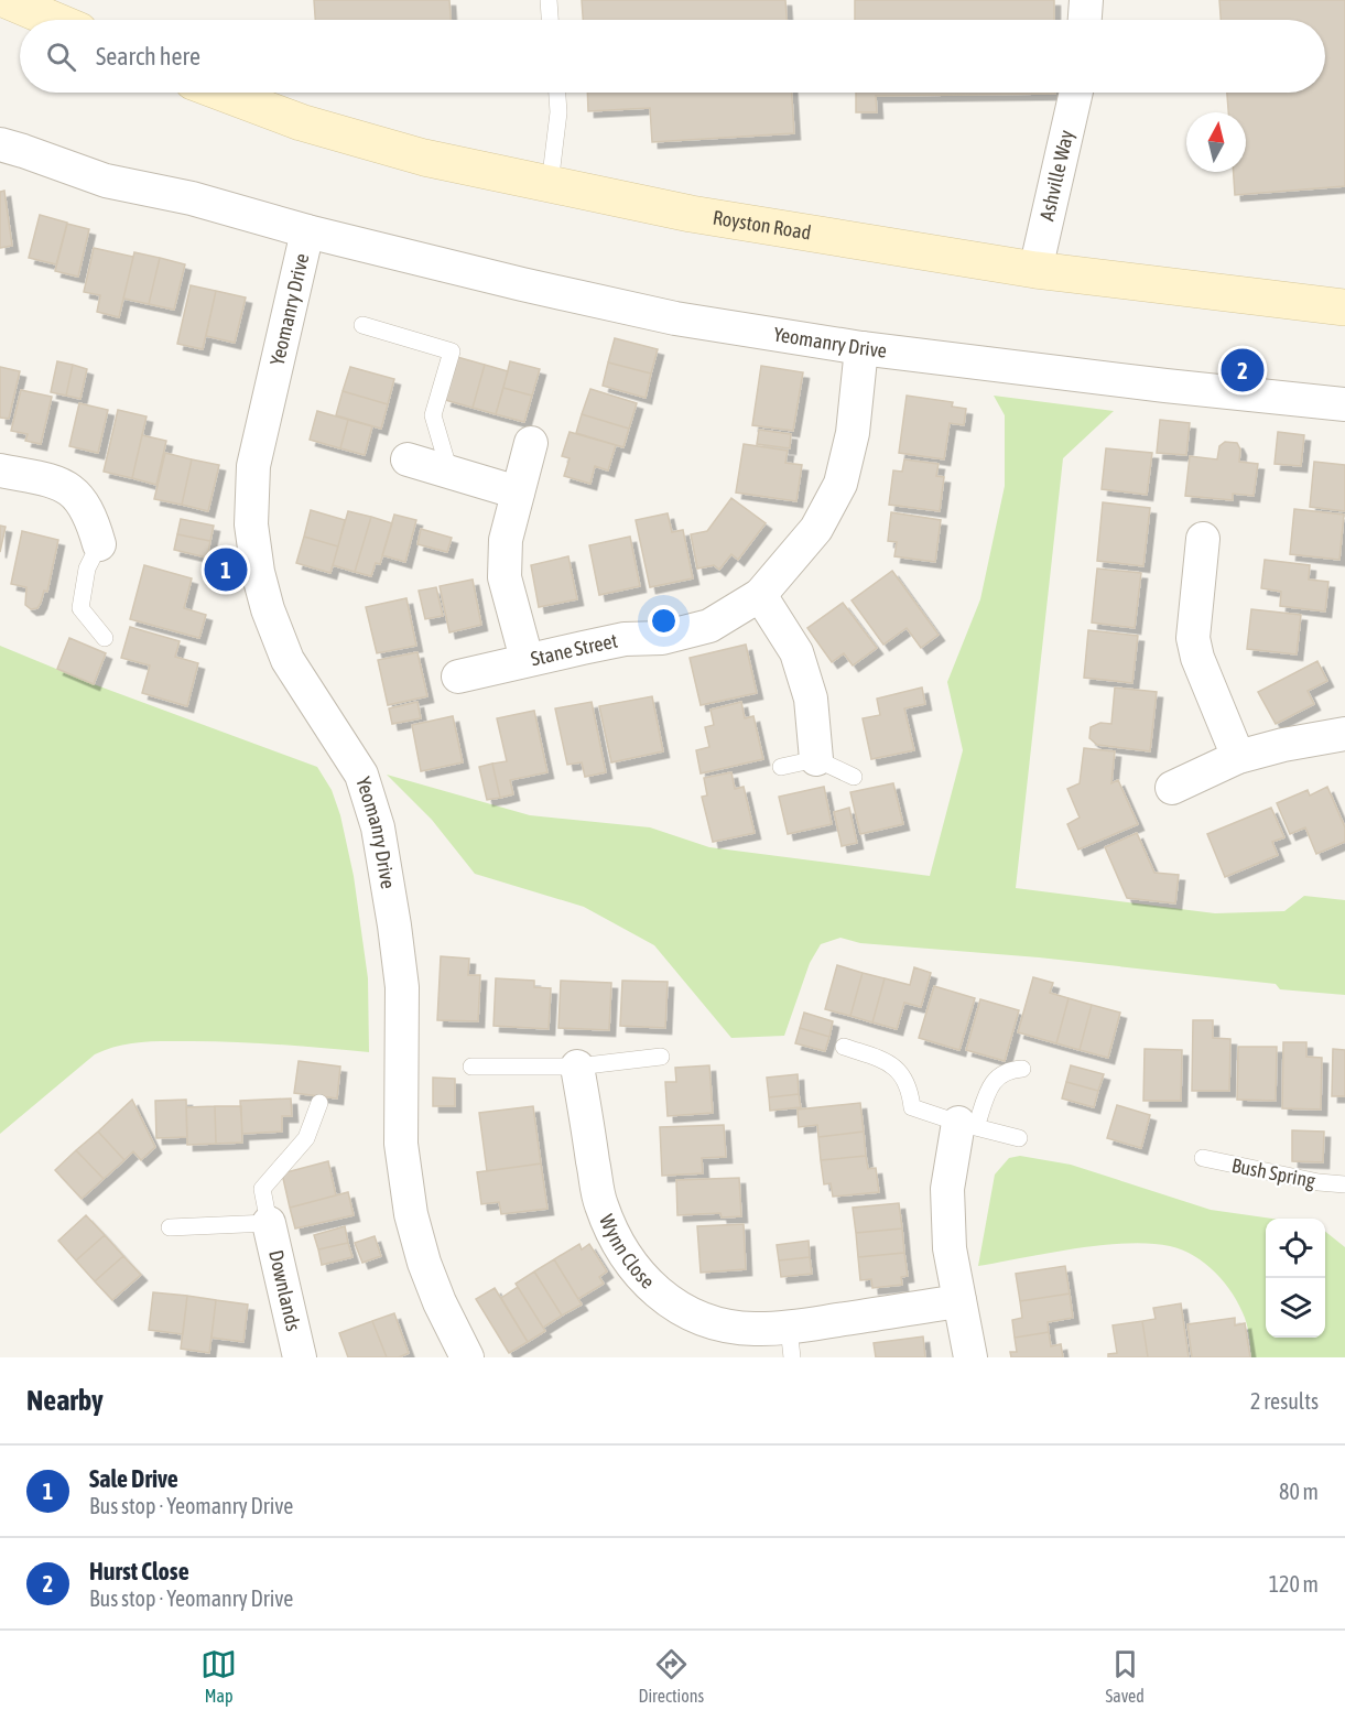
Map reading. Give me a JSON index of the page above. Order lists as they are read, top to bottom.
{
  "streets": {
    "main road": ["Royston Road"],
    "street": [
      "Ashville Way",
      "Yeomanry Drive",
      "Stane Street",
      "Wynn Close",
      "Downlands"
    ],
    "lane": ["Bush Spring"]
  },
  "crossings": [
    ["Ashville Way", "Royston Road"],
    ["Yeomanry Drive", "Stane Street"]
  ],
  "north": "top",
  "page": {
    "search": "Search here",
    "pins": ["2", "1"],
    "heading": ["Nearby", "2 results"],
    "list": [
      {
        "mark": "1",
        "name": "Sale Drive",
        "note": "Bus stop · Yeomanry Drive",
        "value": "80 m"
      },
      {
        "mark": "2",
        "name": "Hurst Close",
        "note": "Bus stop · Yeomanry Drive",
        "value": "120 m"
      }
    ],
    "nav": ["Map", "Directions", "Saved"]
  }
}
